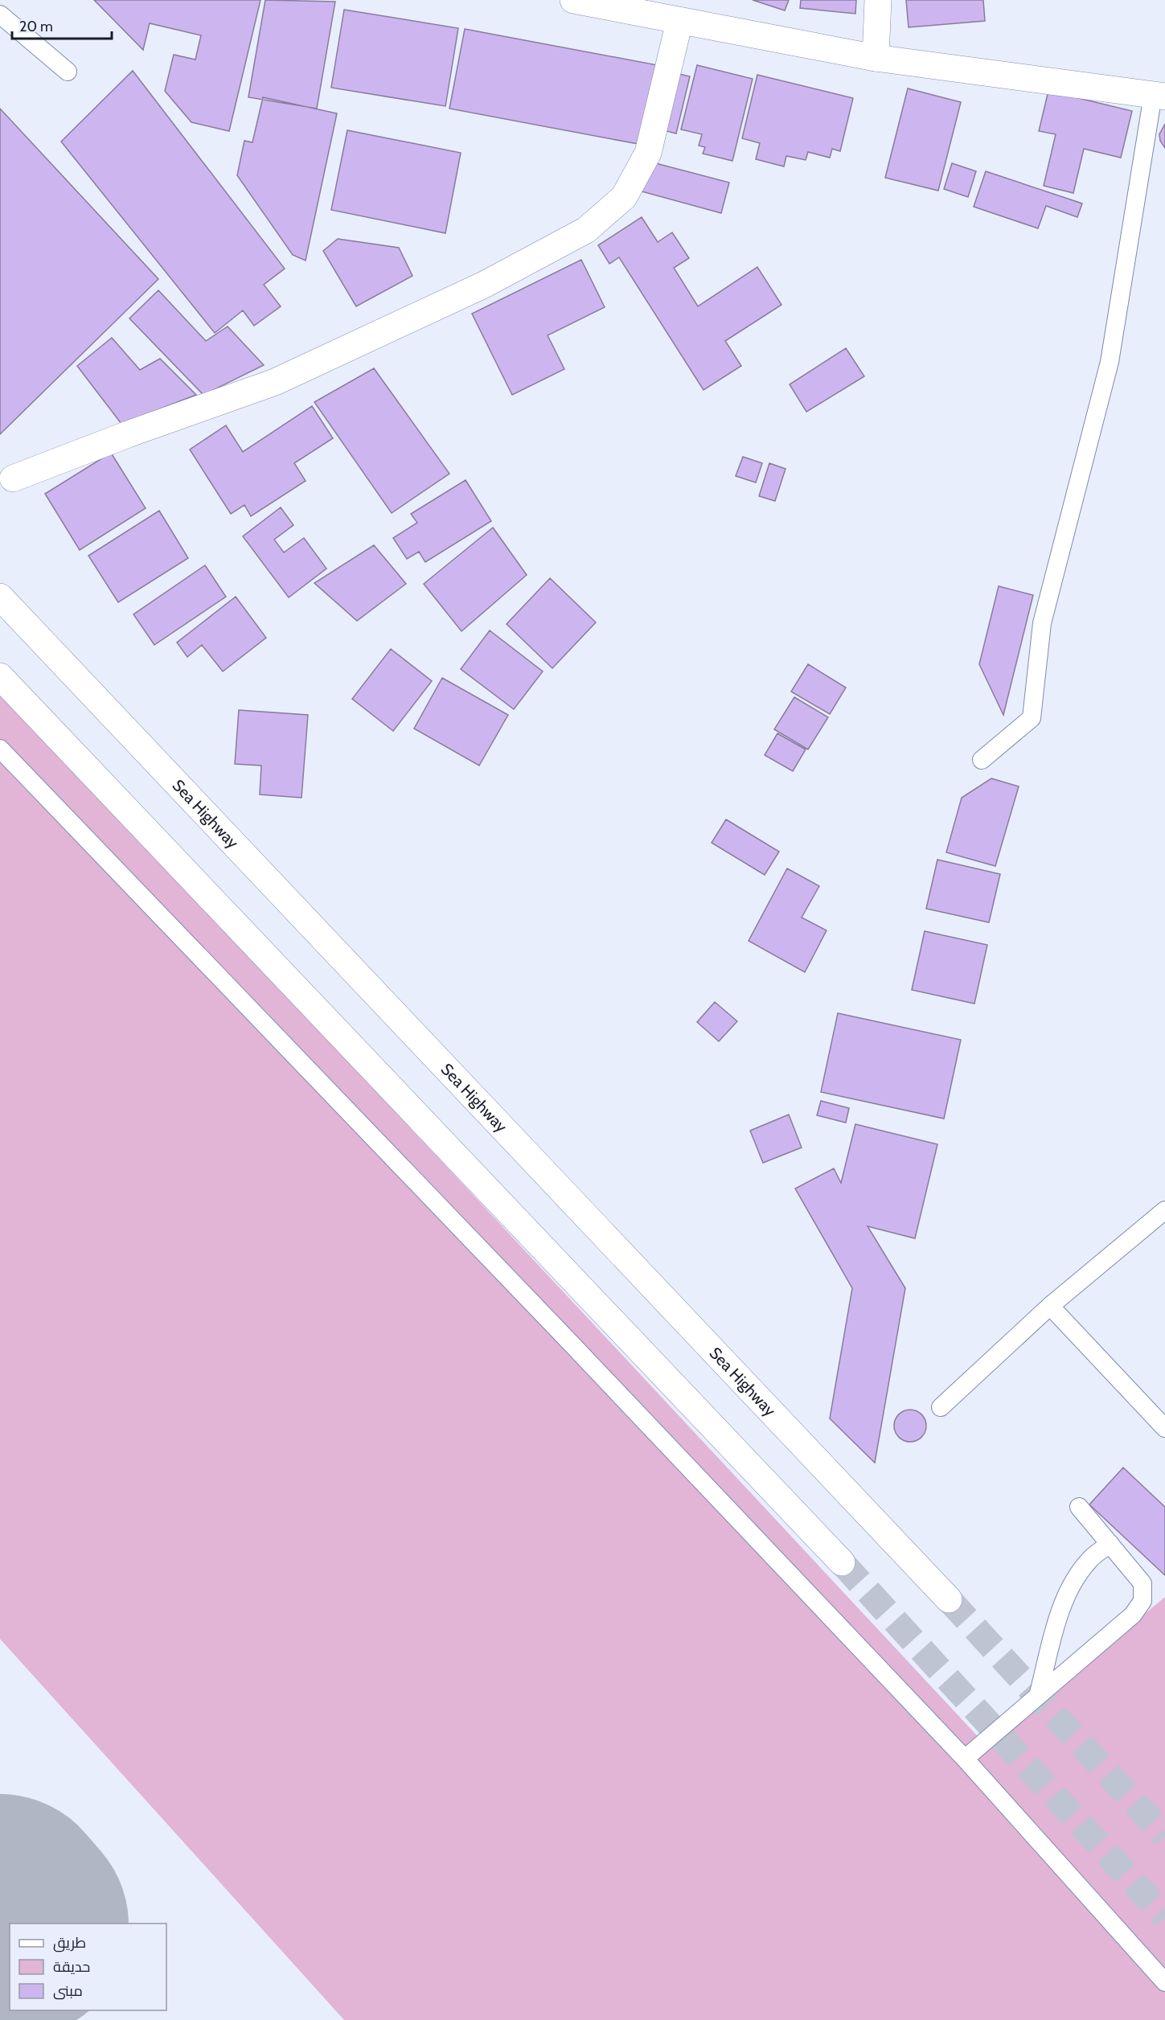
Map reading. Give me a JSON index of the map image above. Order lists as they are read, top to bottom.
{
  "streets": {
    "main road": ["Sea Highway"]
  },
  "legend": ["طريق", "حديقة", "مبنى"],
  "scale_bar": "20 m"
}
